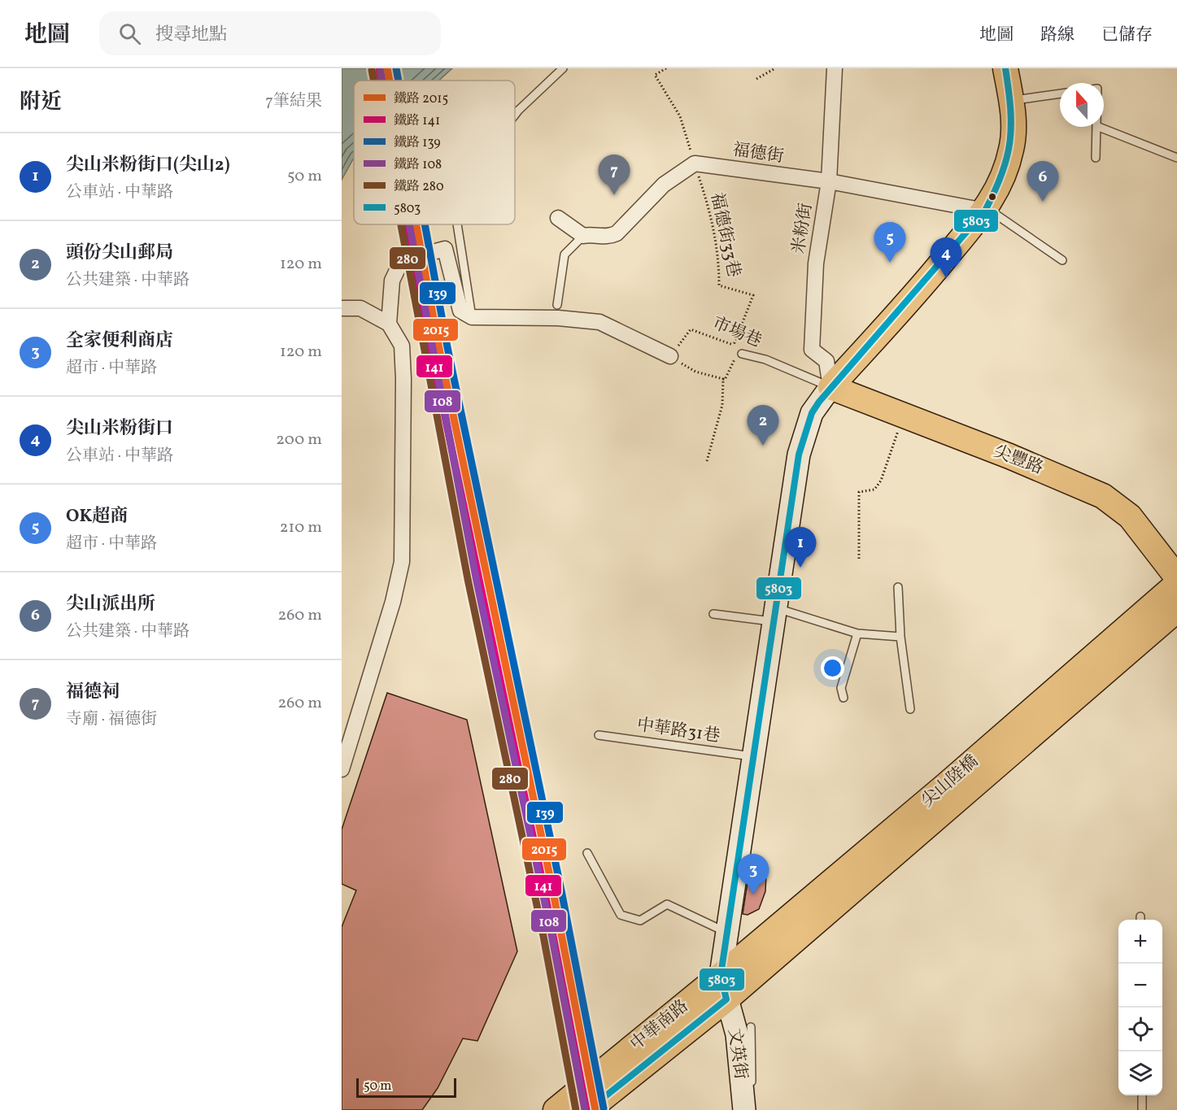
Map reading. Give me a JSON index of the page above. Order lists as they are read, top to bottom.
{
  "streets": {
    "main road": ["尖豐路", "尖山陸橋", "中華南路"],
    "street": ["福德街", "米粉街", "文英街"],
    "lane": ["市場巷", "中華路31巷"],
    "path": ["福德街33巷"]
  },
  "crossings": [
    ["福德街", "米粉街"],
    ["福德街", "福德街33巷"],
    ["米粉街", "市場巷"],
    ["米粉街", "尖豐路"],
    ["福德街33巷", "市場巷"],
    ["市場巷", "尖豐路"],
    ["尖山陸橋", "中華南路"],
    ["尖山陸橋", "文英街"],
    ["中華南路", "文英街"]
  ],
  "lines": [
    "rail line 2015",
    "rail line 139",
    "rail line 108",
    "transit line 5803",
    "rail line 141",
    "rail line 280"
  ],
  "legend": [
    "鐵路 2015",
    "鐵路 141",
    "鐵路 139",
    "鐵路 108",
    "鐵路 280",
    "5803"
  ],
  "scale_bar": "50 m",
  "north": "top",
  "page": {
    "header": "地圖",
    "search": "搜尋地點",
    "nav": ["地圖", "路線", "已儲存"],
    "heading": ["附近", "7筆結果"],
    "list": [
      {
        "mark": "1",
        "name": "尖山米粉街口(尖山2)",
        "note": "公車站 · 中華路",
        "value": "50 m"
      },
      {
        "mark": "2",
        "name": "頭份尖山郵局",
        "note": "公共建築 · 中華路",
        "value": "120 m"
      },
      {
        "mark": "3",
        "name": "全家便利商店",
        "note": "超市 · 中華路",
        "value": "120 m"
      },
      {
        "mark": "4",
        "name": "尖山米粉街口",
        "note": "公車站 · 中華路",
        "value": "200 m"
      },
      {
        "mark": "5",
        "name": "OK超商",
        "note": "超市 · 中華路",
        "value": "210 m"
      },
      {
        "mark": "6",
        "name": "尖山派出所",
        "note": "公共建築 · 中華路",
        "value": "260 m"
      },
      {
        "mark": "7",
        "name": "福德祠",
        "note": "寺廟 · 福德街",
        "value": "260 m"
      }
    ],
    "pins": [
      "7",
      "6",
      "5",
      "4",
      "2",
      "1",
      "3"
    ],
    "map_buttons": ["+", "−"],
    "scale": "50 m"
  }
}
